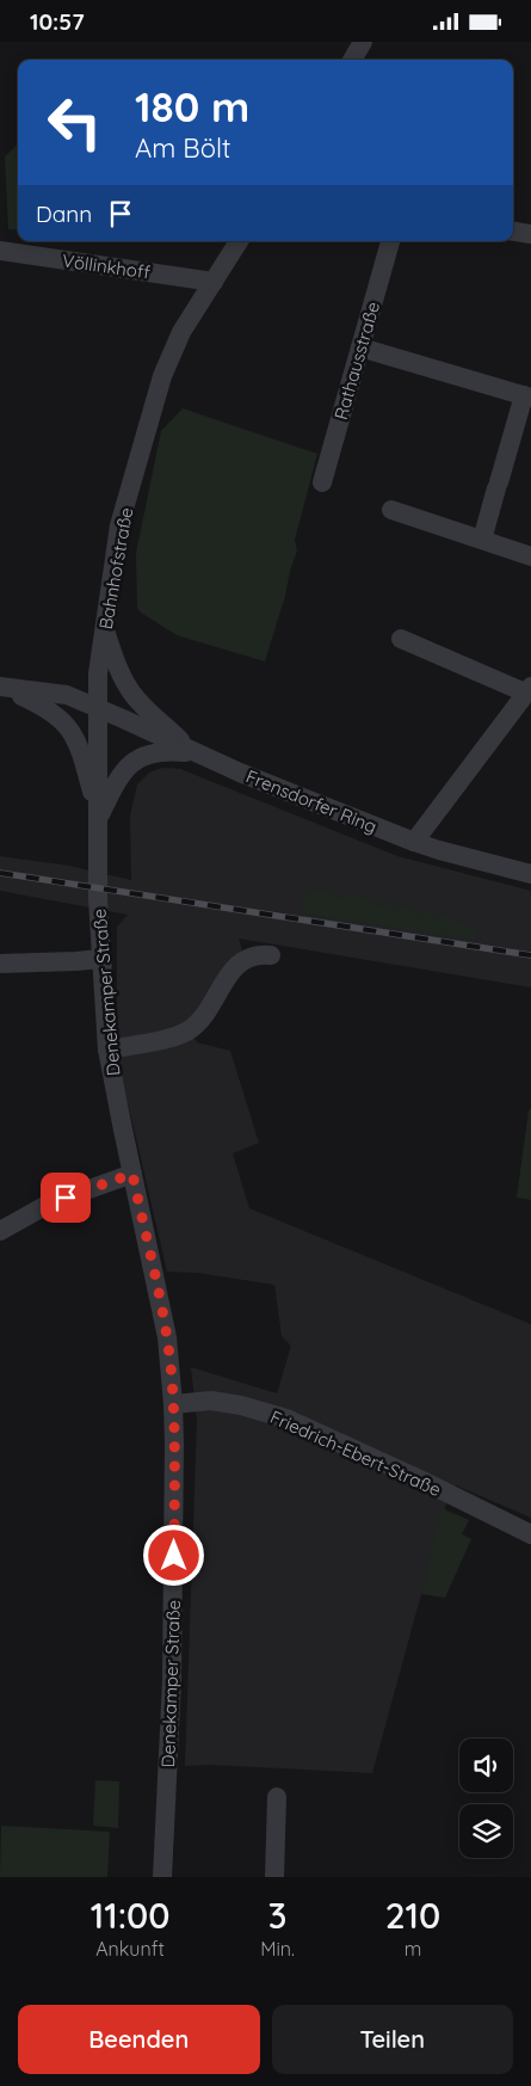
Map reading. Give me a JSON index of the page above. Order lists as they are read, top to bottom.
{
  "streets": {
    "street": [
      "Völlinkhoff",
      "Rathausstraße",
      "Bahnhofstraße",
      "Frensdorfer Ring",
      "Denekamper Straße",
      "Friedrich-Ebert-Straße"
    ]
  },
  "crossings": [
    ["Völlinkhoff", "Bahnhofstraße"],
    ["Bahnhofstraße", "Frensdorfer Ring"],
    ["Bahnhofstraße", "Denekamper Straße"],
    ["Denekamper Straße", "Friedrich-Ebert-Straße"]
  ],
  "page": {
    "status": "10:57",
    "turn": ["180 m", "Am Bölt"],
    "then": "Dann",
    "eta": [
      "11:00",
      "Ankunft",
      "3",
      "Min.",
      "210",
      "m"
    ],
    "buttons": ["Beenden", "Teilen"]
  }
}
